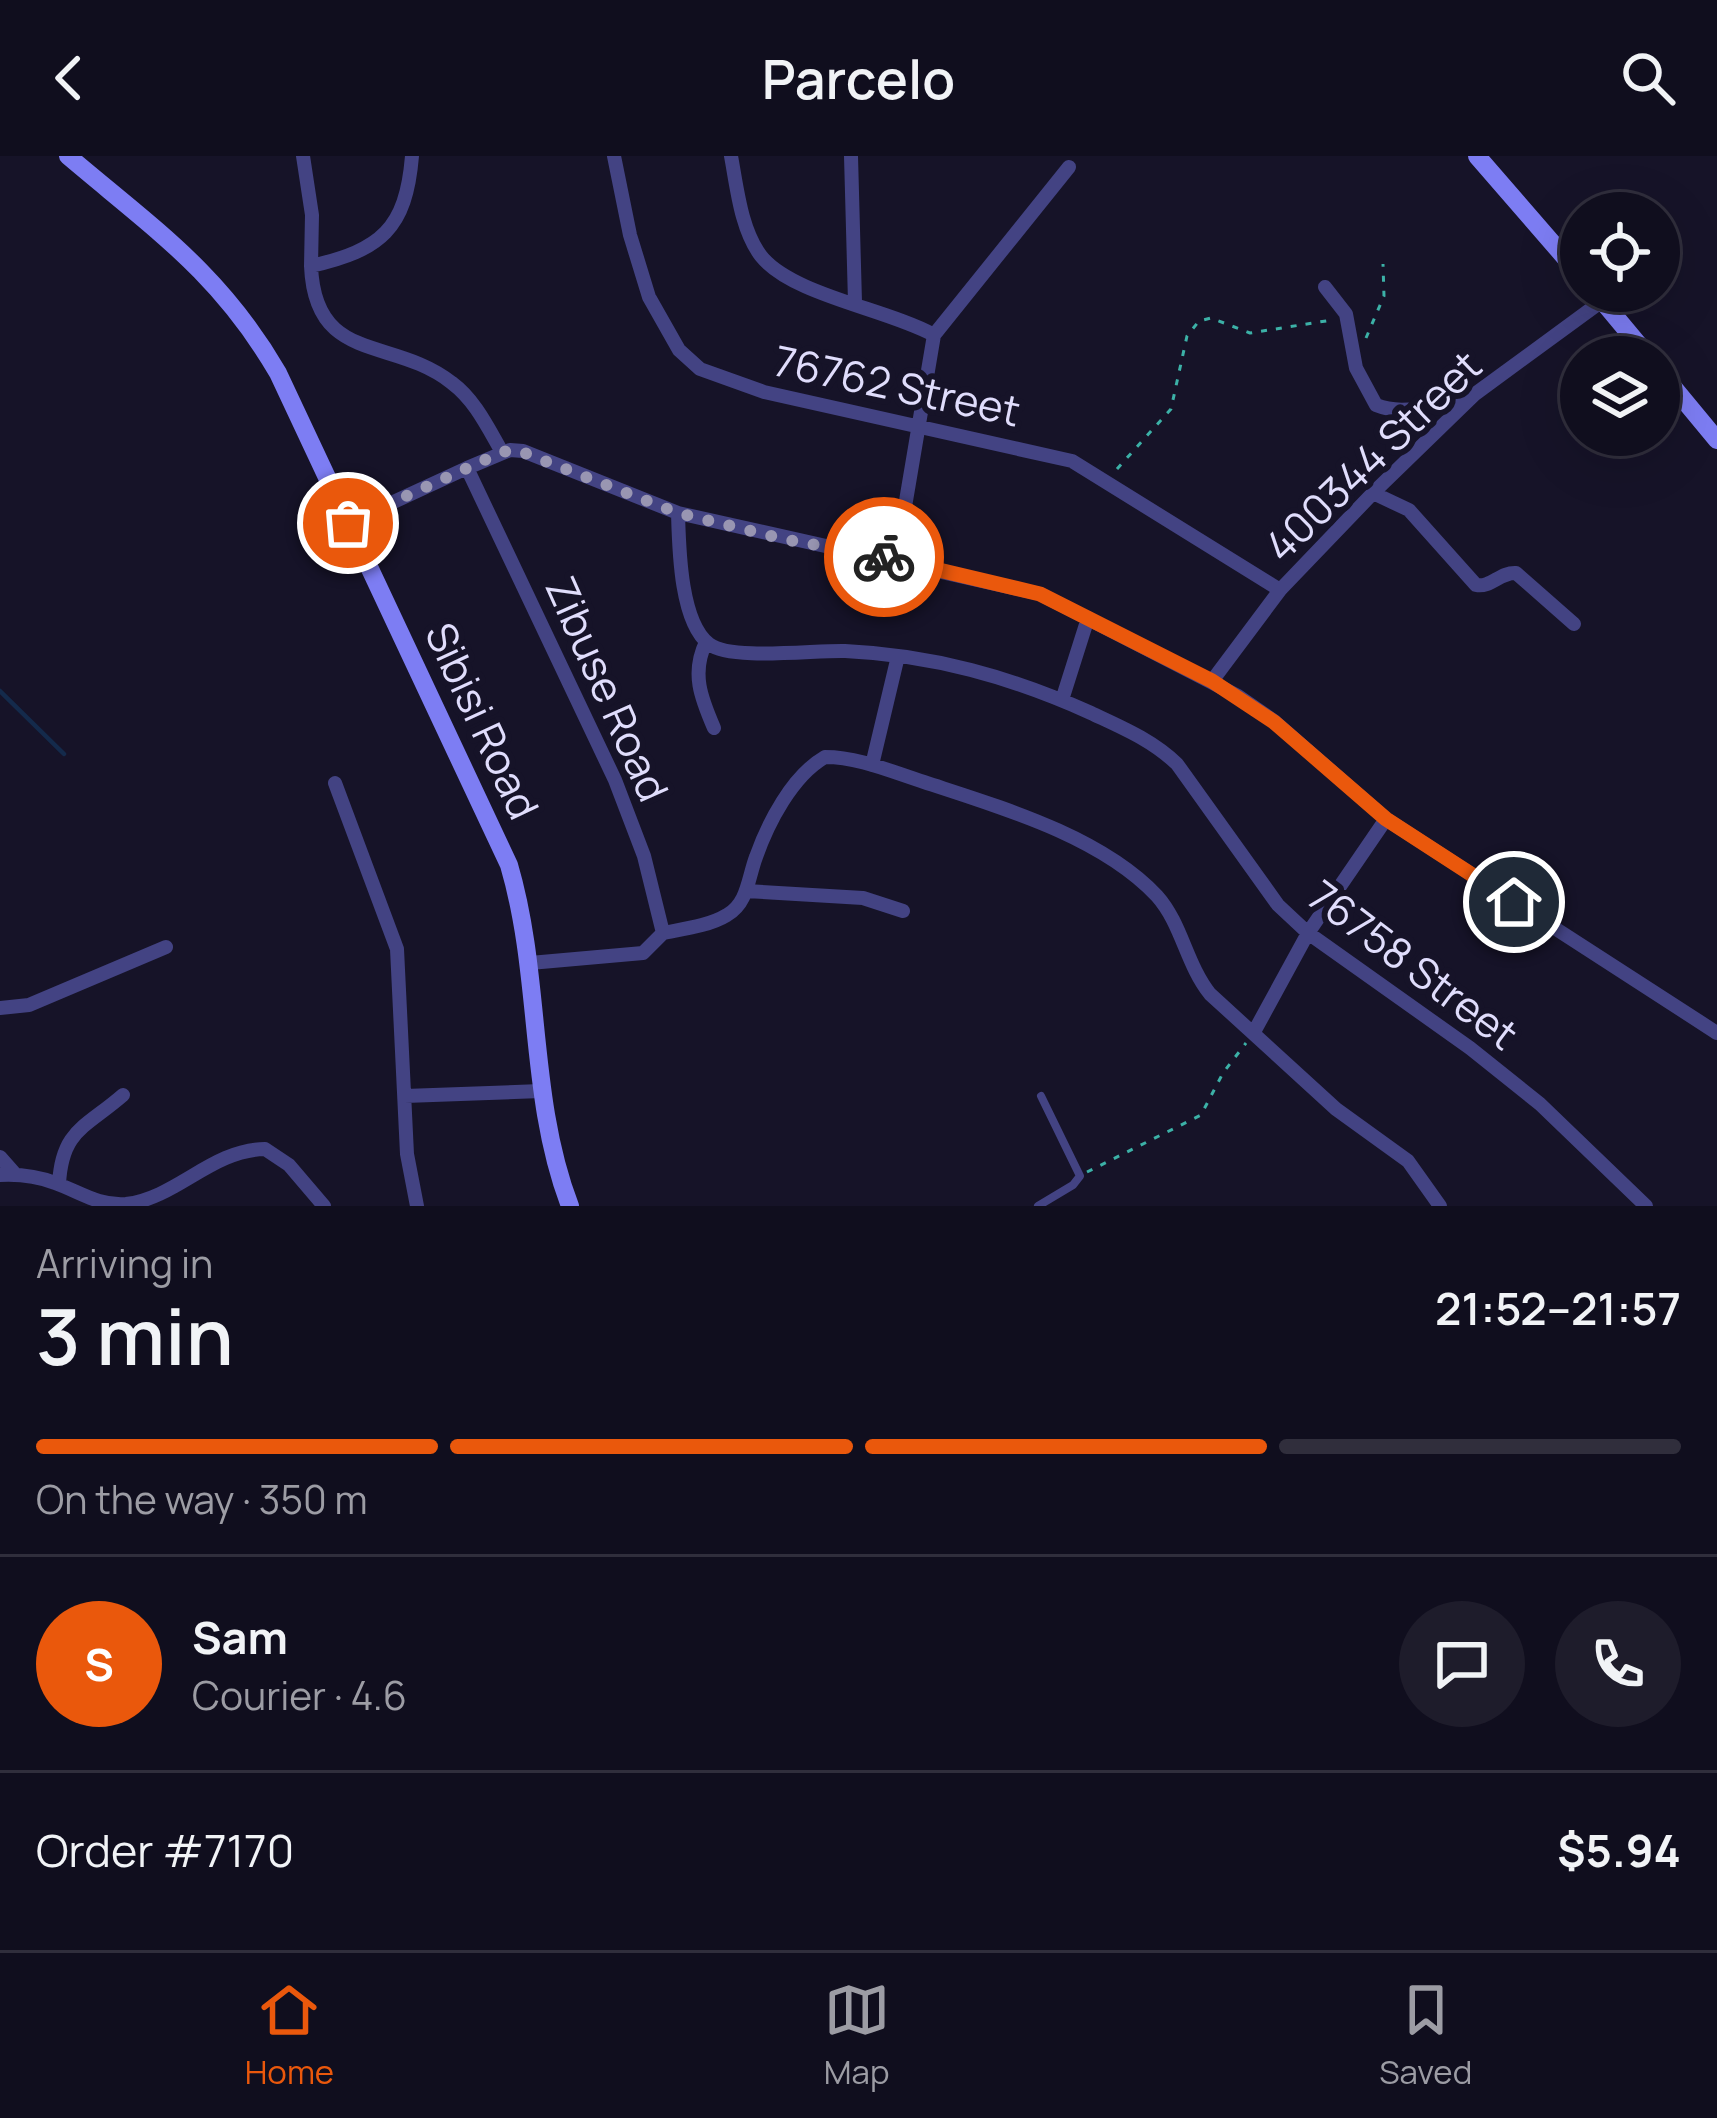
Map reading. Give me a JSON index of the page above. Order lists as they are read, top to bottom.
{
  "streets": {
    "street": [
      "76762 Street",
      "400344 Street",
      "Zibuse Road",
      "Sibisi Road",
      "76758 Street"
    ]
  },
  "crossings": [
    ["76762 Street", "400344 Street"]
  ],
  "page": {
    "header": "Parcelo",
    "heading": ["3 min", "Arriving in", "21:52–21:57"],
    "panel": [
      "Sam",
      "Courier · 4.6",
      "Order #7170",
      "$5.94"
    ],
    "bar": "On the way · 350 m",
    "round": "S",
    "tabs": ["Home", "Map", "Saved"]
  }
}
